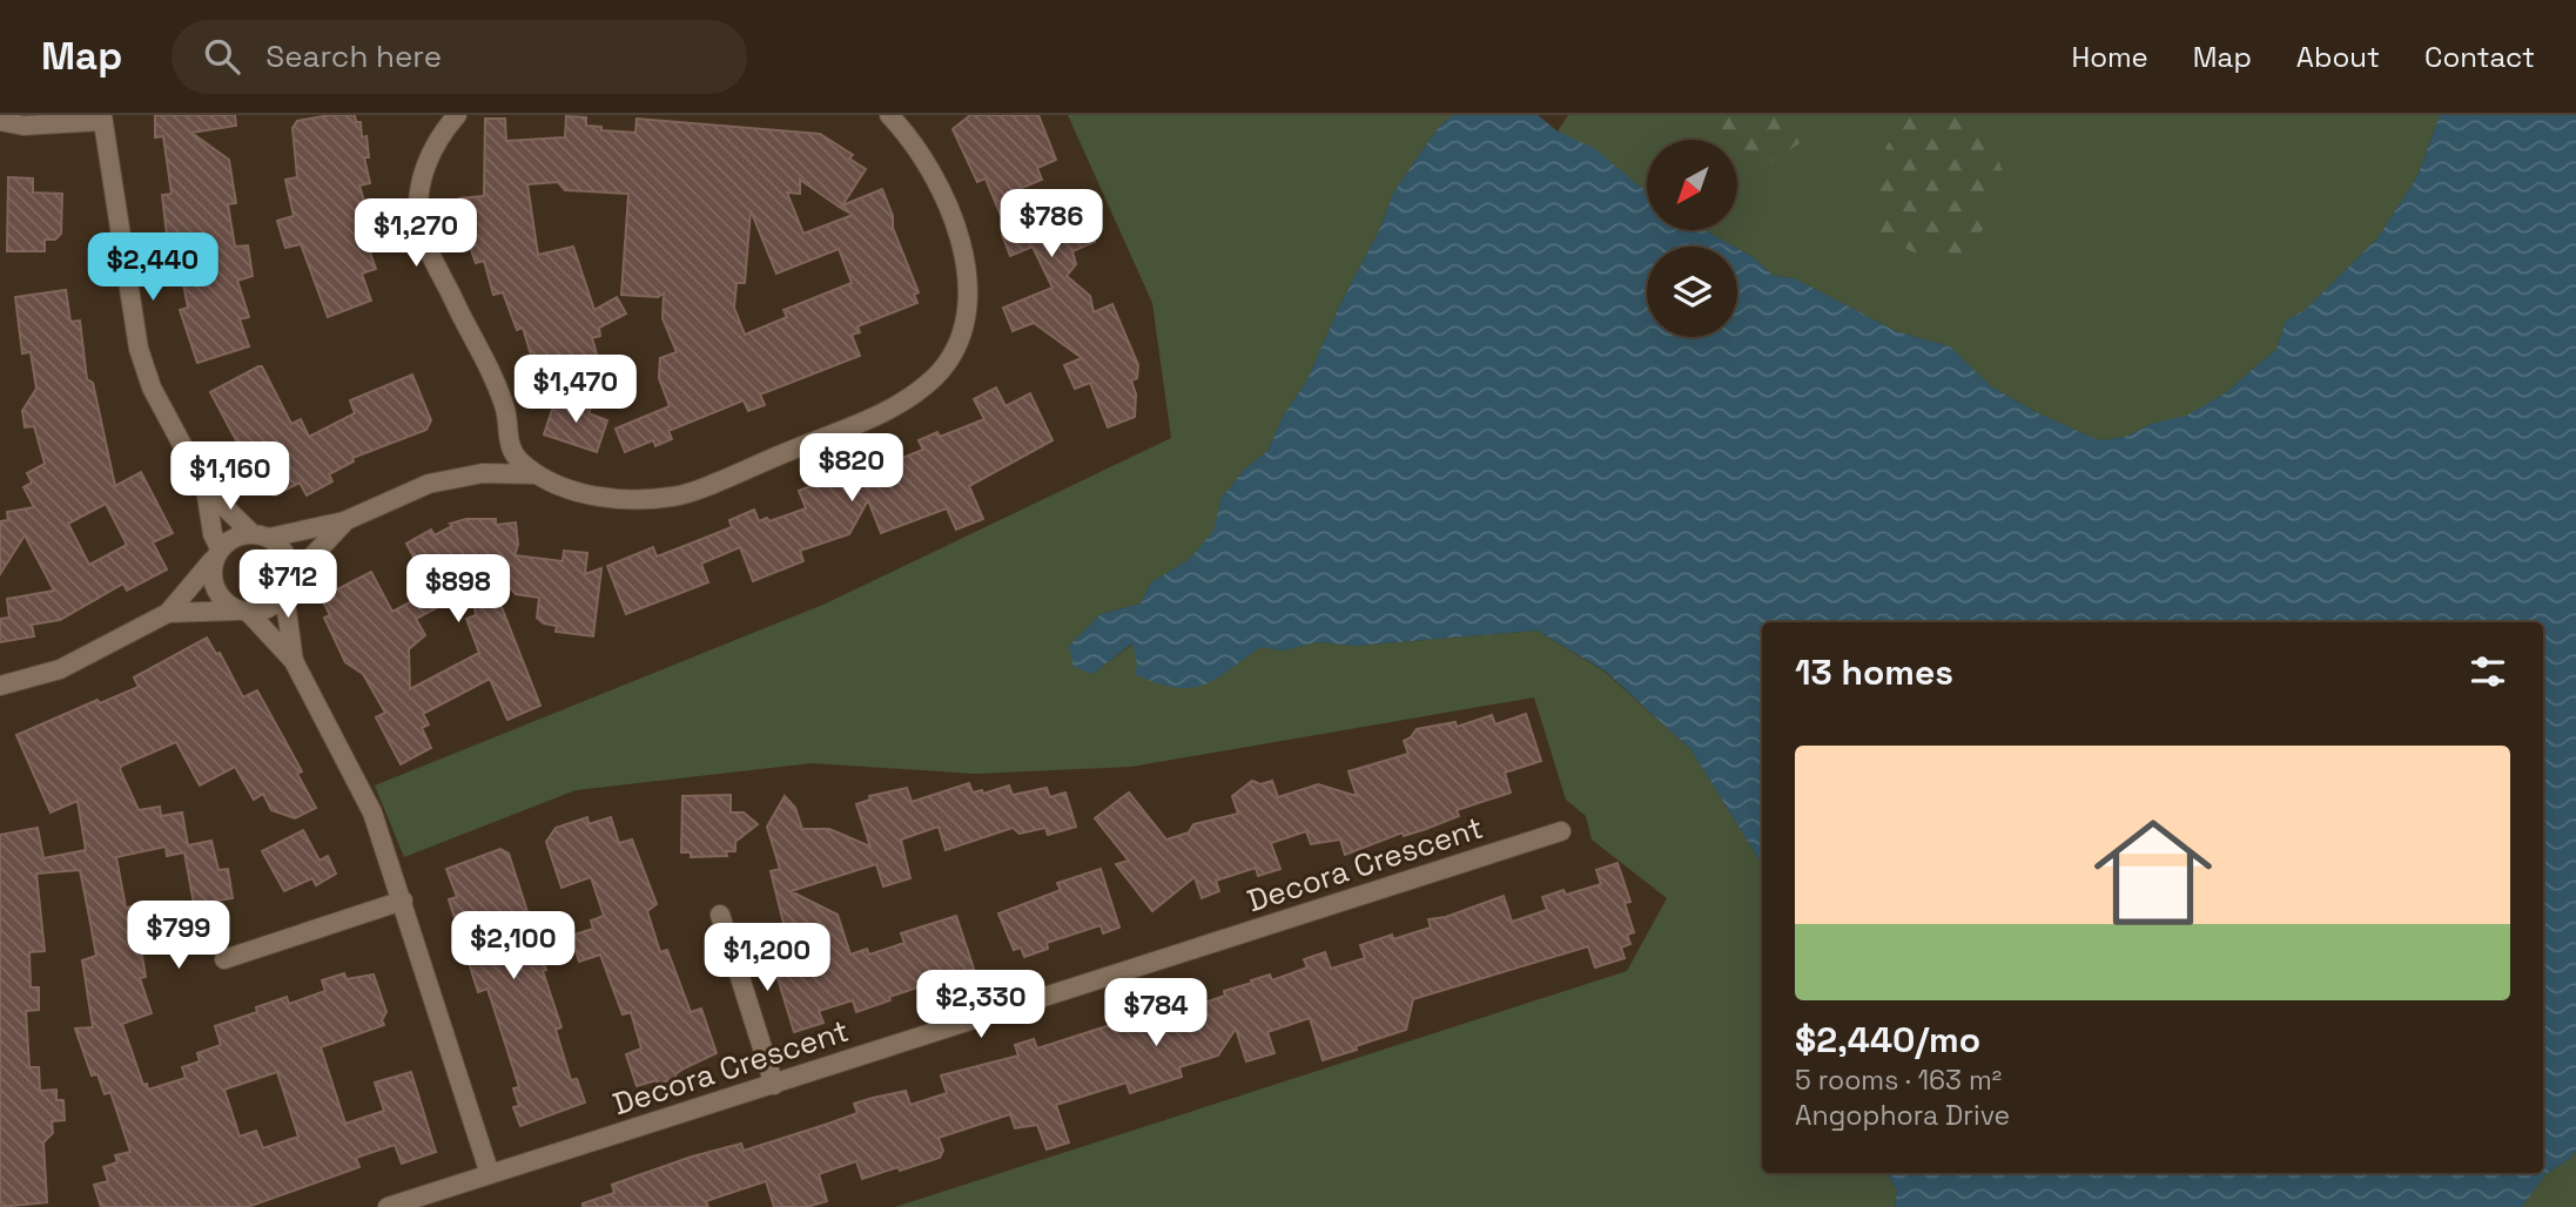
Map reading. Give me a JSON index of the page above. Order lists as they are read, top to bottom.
{
  "streets": {
    "street": ["Decora Crescent"]
  },
  "north": "bottom left",
  "page": {
    "header": "Map",
    "search": "Search here",
    "nav": [
      "Home",
      "Map",
      "About",
      "Contact"
    ],
    "price": [
      "$786",
      "$1,270",
      "$2,440",
      "$1,470",
      "$820",
      "$1,160",
      "$712",
      "$898",
      "$799",
      "$2,100",
      "$1,200",
      "$2,330",
      "$784"
    ],
    "heading": "13 homes",
    "list": [
      {
        "name": "$2,440/mo",
        "note": "5 rooms · 163 m² · Angophora Drive"
      }
    ]
  }
}
